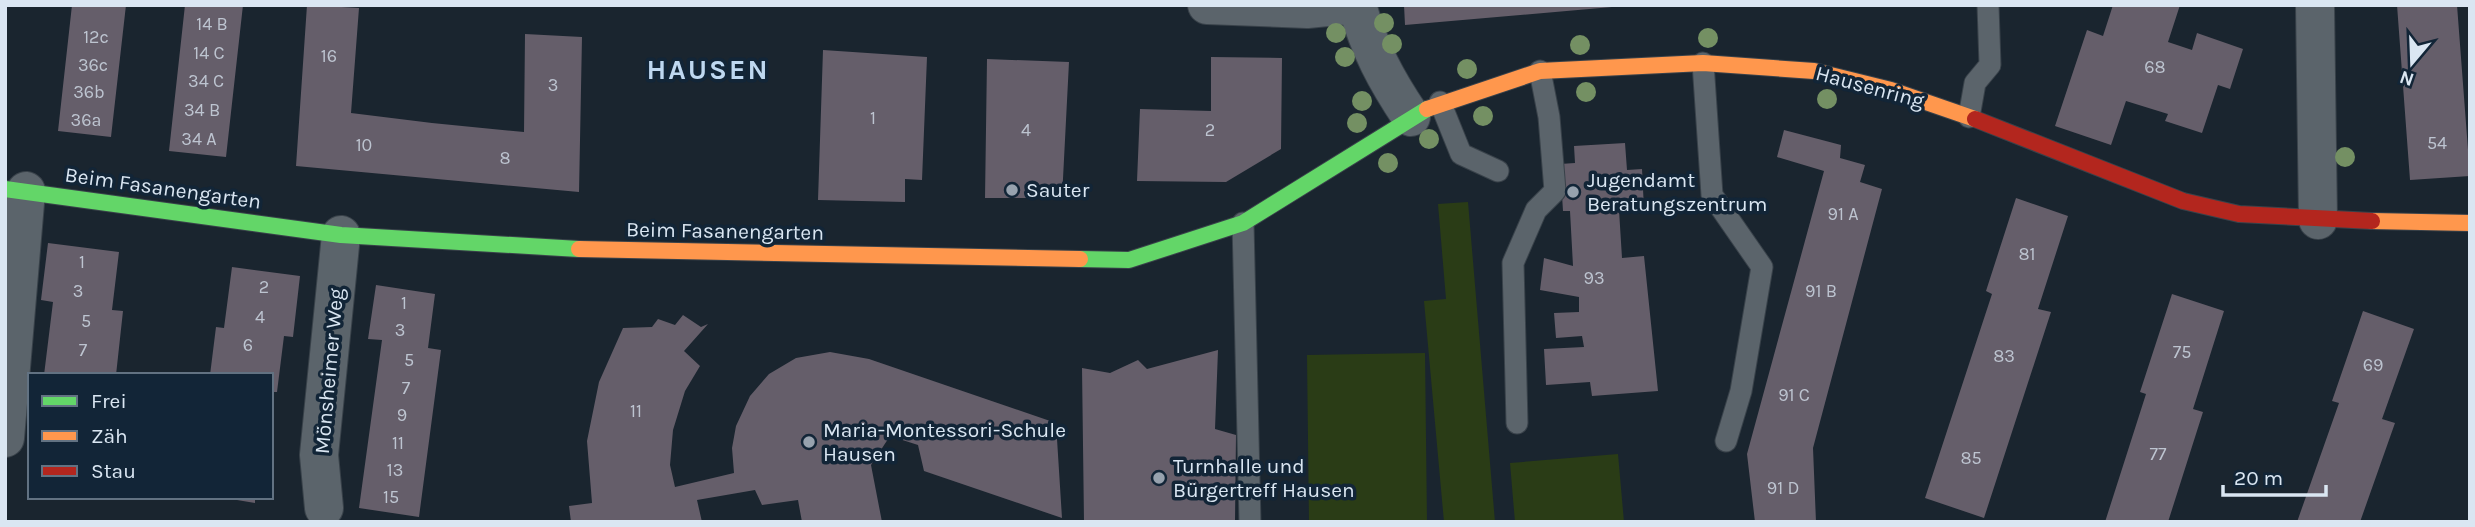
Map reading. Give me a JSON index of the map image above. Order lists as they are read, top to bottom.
{
  "streets": {
    "street": ["Hausenring", "Beim Fasanengarten", "Mönsheimer Weg"]
  },
  "crossings": [
    ["Hausenring", "Beim Fasanengarten"],
    ["Beim Fasanengarten", "Mönsheimer Weg"]
  ],
  "districts": ["HAUSEN"],
  "places": [
    "Sauter",
    "Jugendamt Beratungszentrum",
    "Maria-Montessori-Schule Hausen",
    "Turnhalle und Bürgertreff Hausen"
  ],
  "house_numbers": [
    "14 B",
    "12c",
    "14 C",
    "16",
    "36c",
    "68",
    "34 C",
    "3",
    "36b",
    "34 B",
    "1",
    "36a",
    "4",
    "2",
    "34 A",
    "54",
    "10",
    "8",
    "91 A",
    "81",
    "1",
    "93",
    "2",
    "3",
    "91 B",
    "1",
    "4",
    "5",
    "3",
    "6",
    "7",
    "75",
    "83",
    "5",
    "69",
    "7",
    "91 C",
    "11",
    "9",
    "11",
    "77",
    "85",
    "13",
    "91 D",
    "15"
  ],
  "legend": ["Frei", "Zäh", "Stau"],
  "scale_bar": "20 m",
  "north": "bottom"
}
